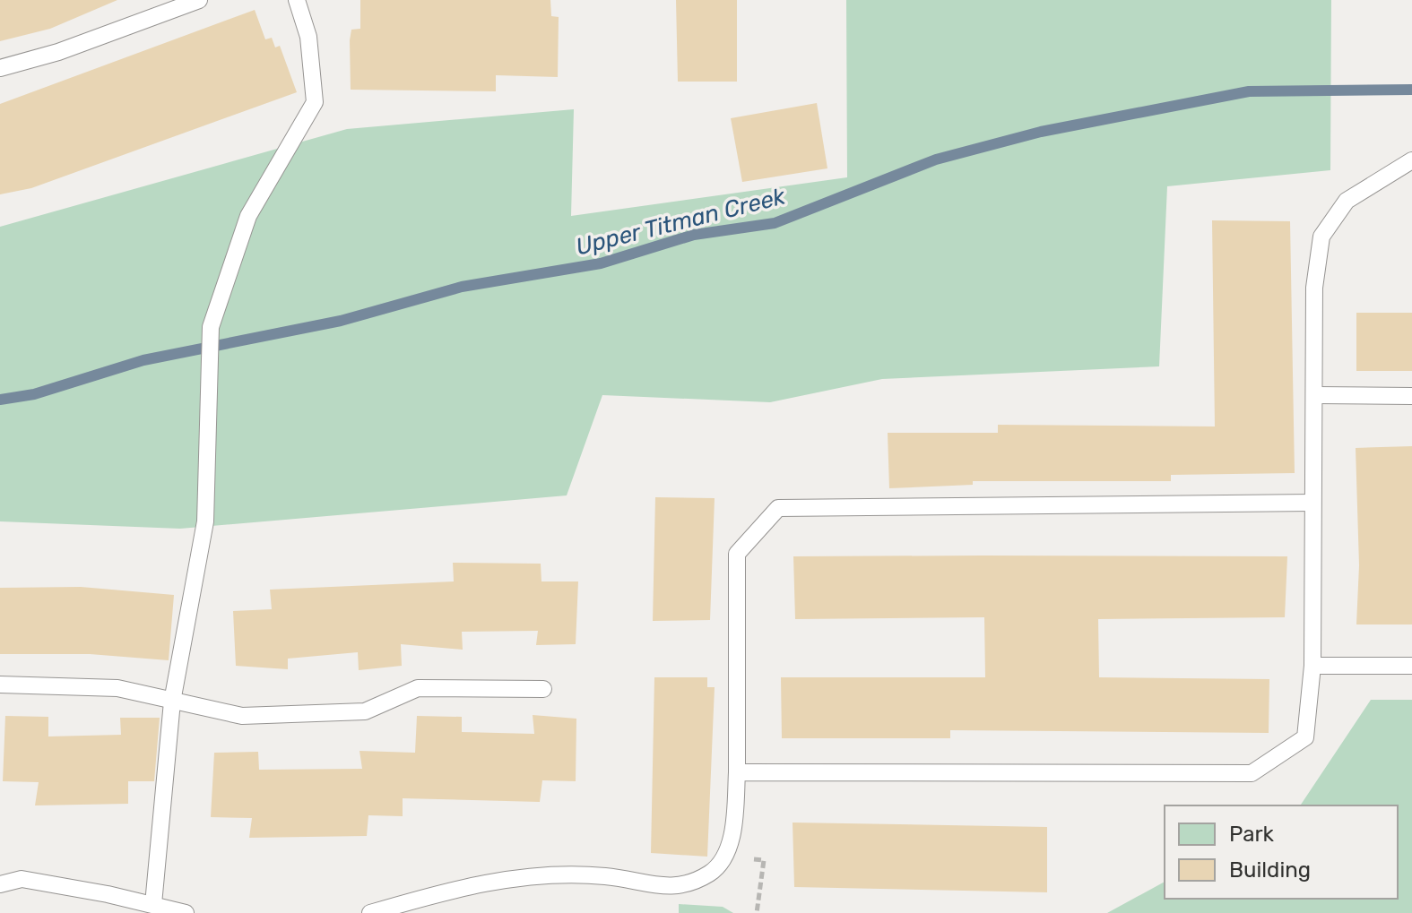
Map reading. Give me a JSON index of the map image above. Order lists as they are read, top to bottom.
{
  "water": ["Upper Titman Creek"],
  "legend": ["Park", "Building"]
}
